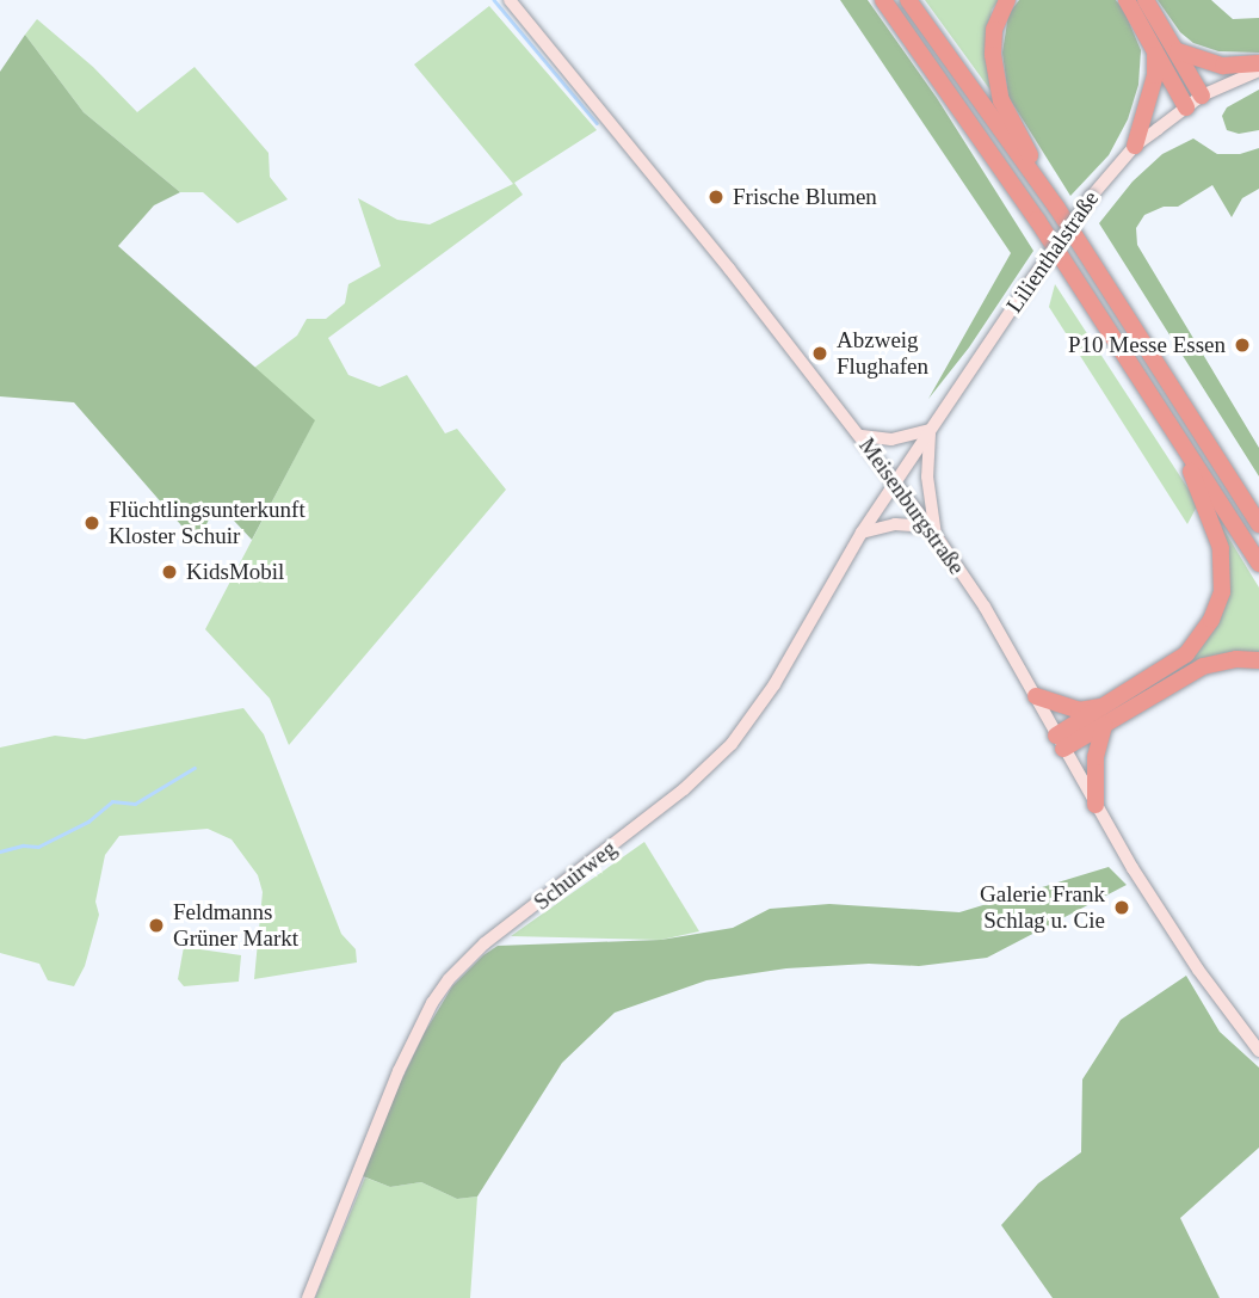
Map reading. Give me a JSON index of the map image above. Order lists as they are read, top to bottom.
{
  "streets": {
    "main road": ["Lilienthalstraße", "Meisenburgstraße", "Schuirweg"]
  },
  "crossings": [
    ["Lilienthalstraße", "Meisenburgstraße"],
    ["Lilienthalstraße", "Schuirweg"],
    ["Meisenburgstraße", "Schuirweg"]
  ],
  "places": [
    "Frische Blumen",
    "P10 Messe Essen",
    "Abzweig Flughafen",
    "Flüchtlingsunterkunft Kloster Schuir",
    "KidsMobil",
    "Galerie Frank Schlag u. Cie",
    "Feldmanns Grüner Markt"
  ]
}
